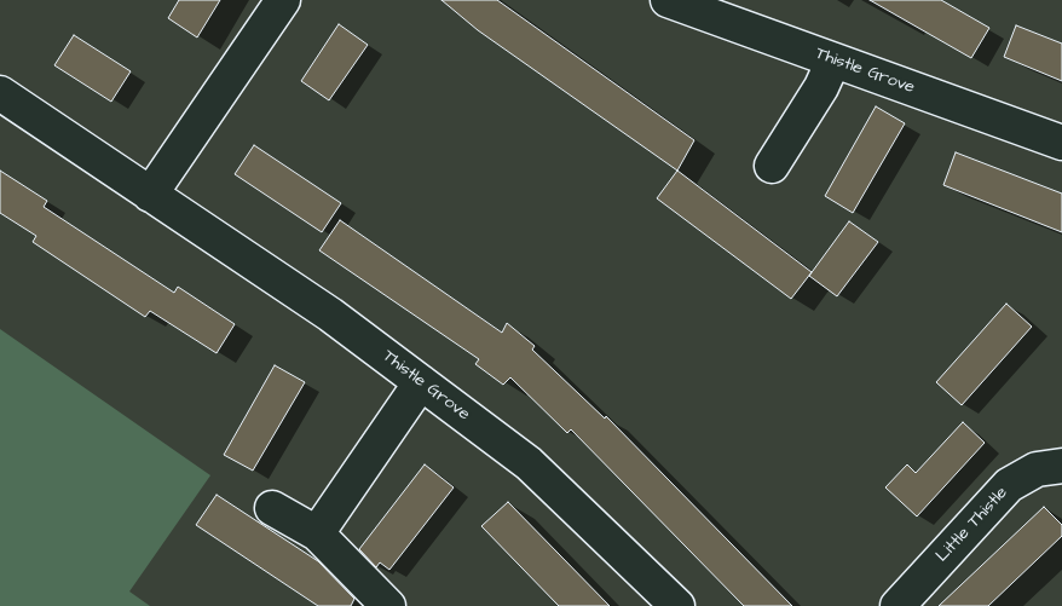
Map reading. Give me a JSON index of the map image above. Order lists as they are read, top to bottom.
{
  "streets": {
    "street": ["Thistle Grove", "Little Thistle"]
  }
}
